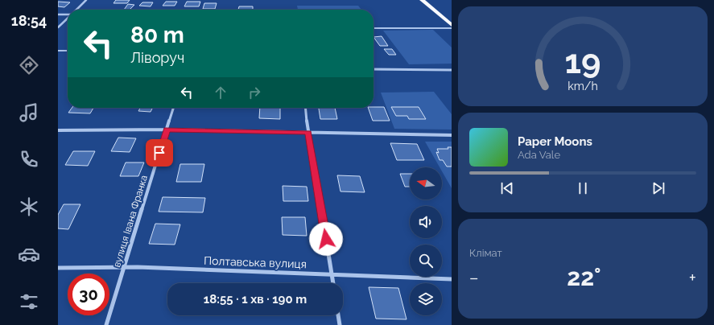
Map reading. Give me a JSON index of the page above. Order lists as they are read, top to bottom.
{
  "streets": {
    "street": ["вулиця Івана Франка", "Полтавська вулиця"]
  },
  "crossings": [
    ["вулиця Івана Франка", "Полтавська вулиця"]
  ],
  "north": "left",
  "page": {
    "tabs": "18:54",
    "turn": ["80 m", "Ліворуч"],
    "song": ["Paper Moons", "Ada Vale"],
    "tile": "Клімат",
    "heat": ["−", "22°", "+"],
    "limit": "30",
    "trip": "18:55 · 1 хв · 190 m",
    "gauge": ["19", "km/h"]
  }
}
